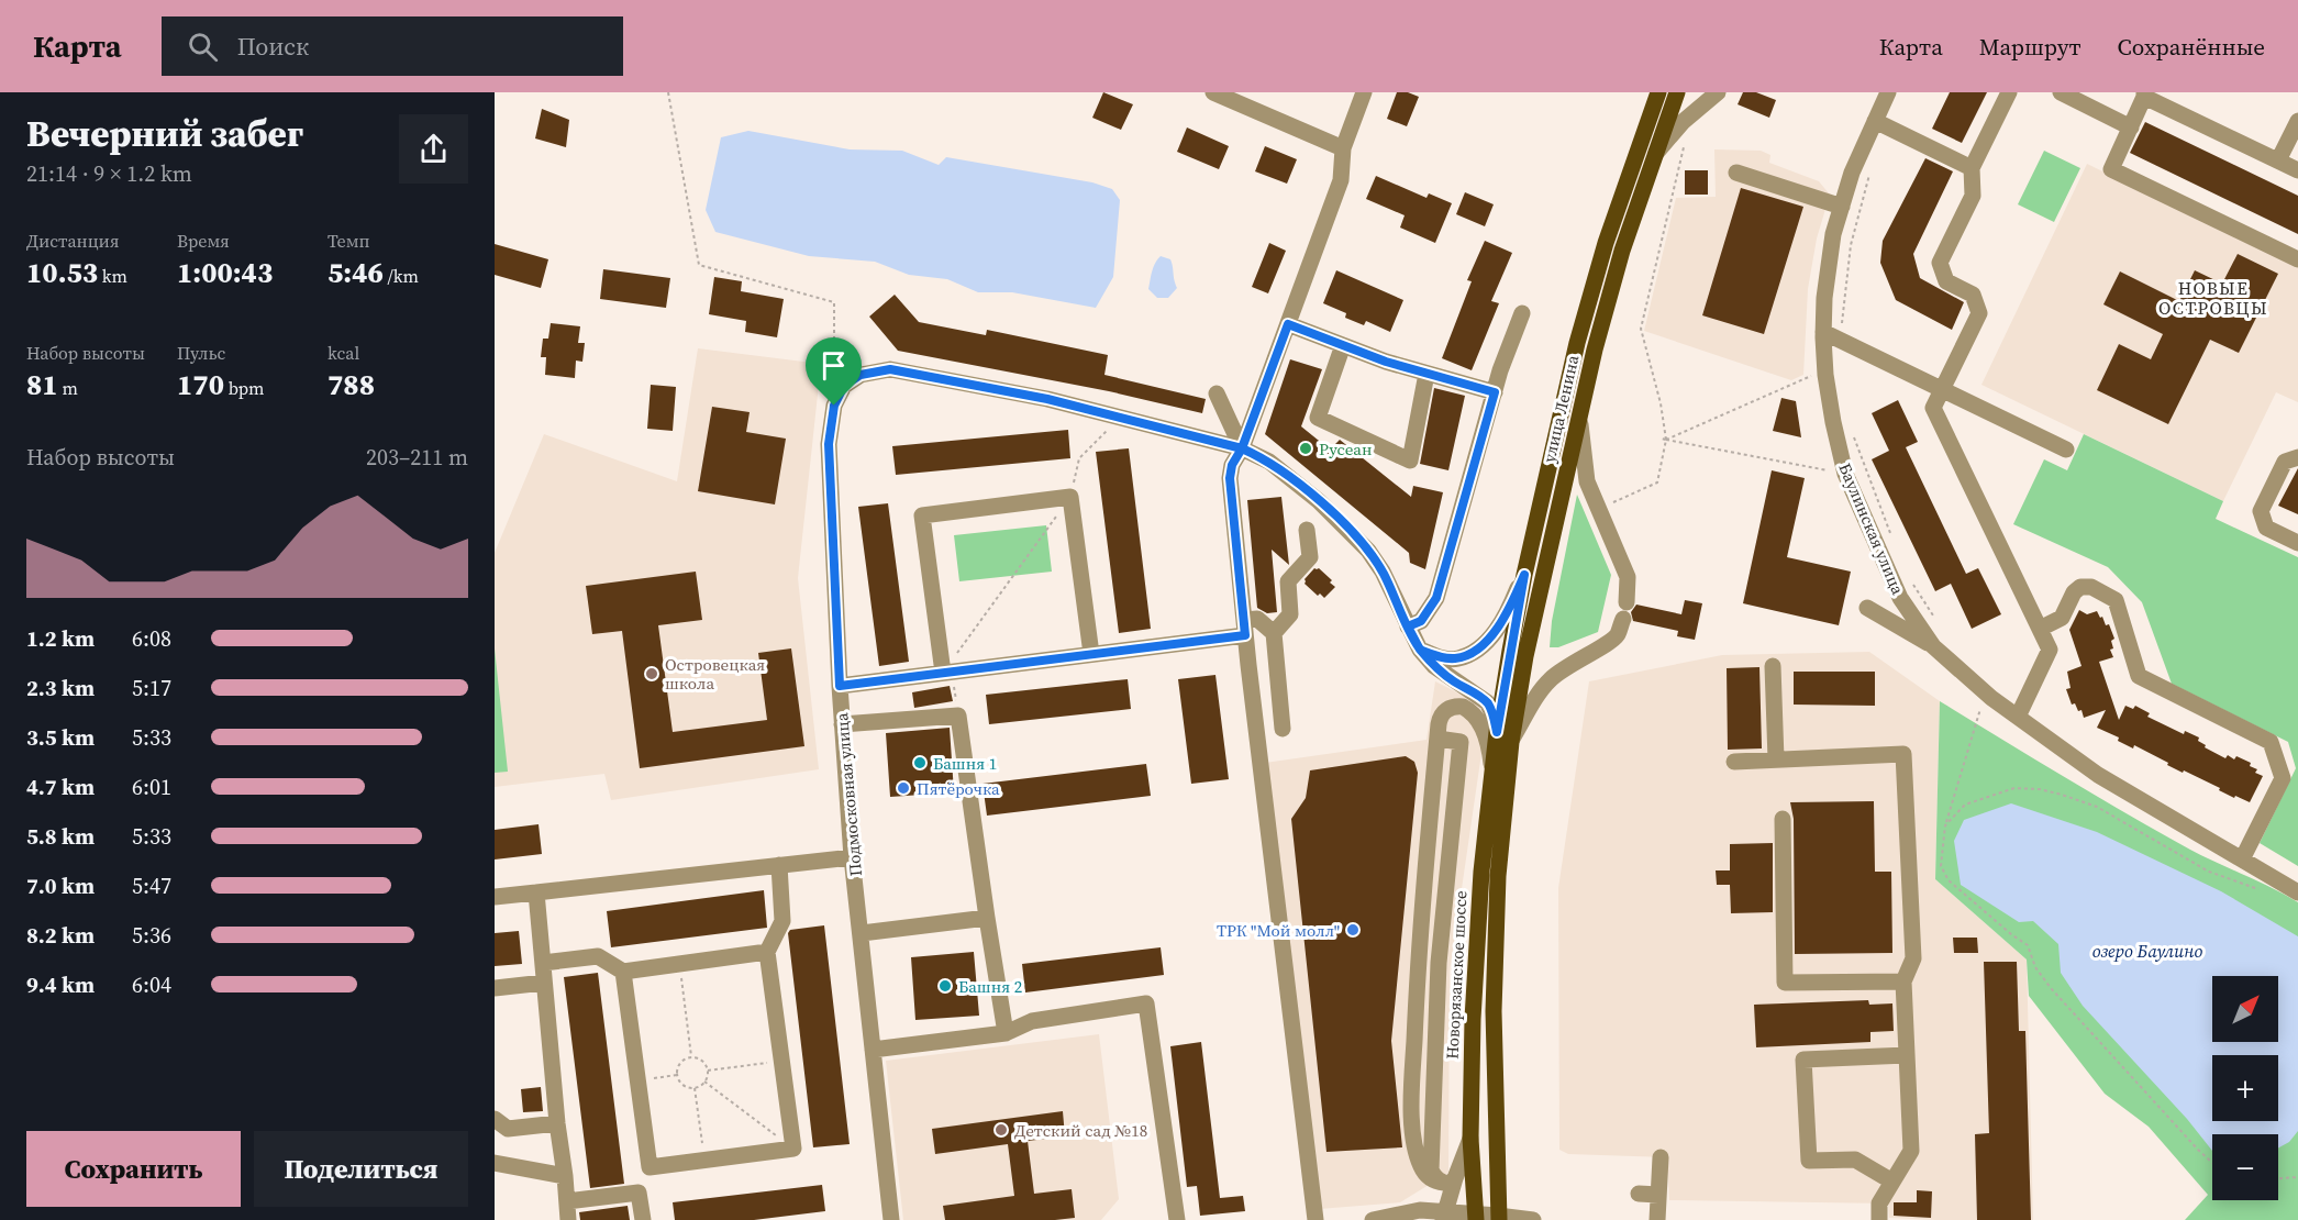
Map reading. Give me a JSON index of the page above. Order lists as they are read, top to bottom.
{
  "streets": {
    "main road": ["улица Ленина", "Новорязанское шоссе"],
    "street": ["Баулинская улица", "Подмосковная улица"]
  },
  "crossings": [
    ["улица Ленина", "Подмосковная улица"],
    ["улица Ленина", "Новорязанское шоссе"],
    ["Подмосковная улица", "Новорязанское шоссе"]
  ],
  "districts": ["НОВЫЕ ОСТРОВЦЫ"],
  "water": ["озеро Баулино"],
  "places": [
    "Русеан",
    "Островецкая школа",
    "Башня 1",
    "Пятёрочка",
    "ТРК \"Мой молл\"",
    "Башня 2",
    "Детский сад №18"
  ],
  "north": "top right",
  "page": {
    "header": "Карта",
    "search": "Поиск",
    "nav": ["Карта", "Маршрут", "Сохранённые"],
    "heading": ["Вечерний забег", "21:14 · 9 × 1.2 km"],
    "stats": [
      ["Дистанция", "10.53 km"],
      ["Время", "1:00:43"],
      ["Темп", "5:46 /km"],
      ["Набор высоты", "81 m"],
      ["Пульс", "170 bpm"],
      ["kcal", "788"]
    ],
    "chart": ["Набор высоты", "203–211 m"],
    "list": [
      {
        "name": "1.2 km",
        "note": "6:08"
      },
      {
        "name": "2.3 km",
        "note": "5:17"
      },
      {
        "name": "3.5 km",
        "note": "5:33"
      },
      {
        "name": "4.7 km",
        "note": "6:01"
      },
      {
        "name": "5.8 km",
        "note": "5:33"
      },
      {
        "name": "7.0 km",
        "note": "5:47"
      },
      {
        "name": "8.2 km",
        "note": "5:36"
      },
      {
        "name": "9.4 km",
        "note": "6:04"
      }
    ],
    "map_buttons": ["+", "−"],
    "buttons": ["Сохранить", "Поделиться"]
  }
}
